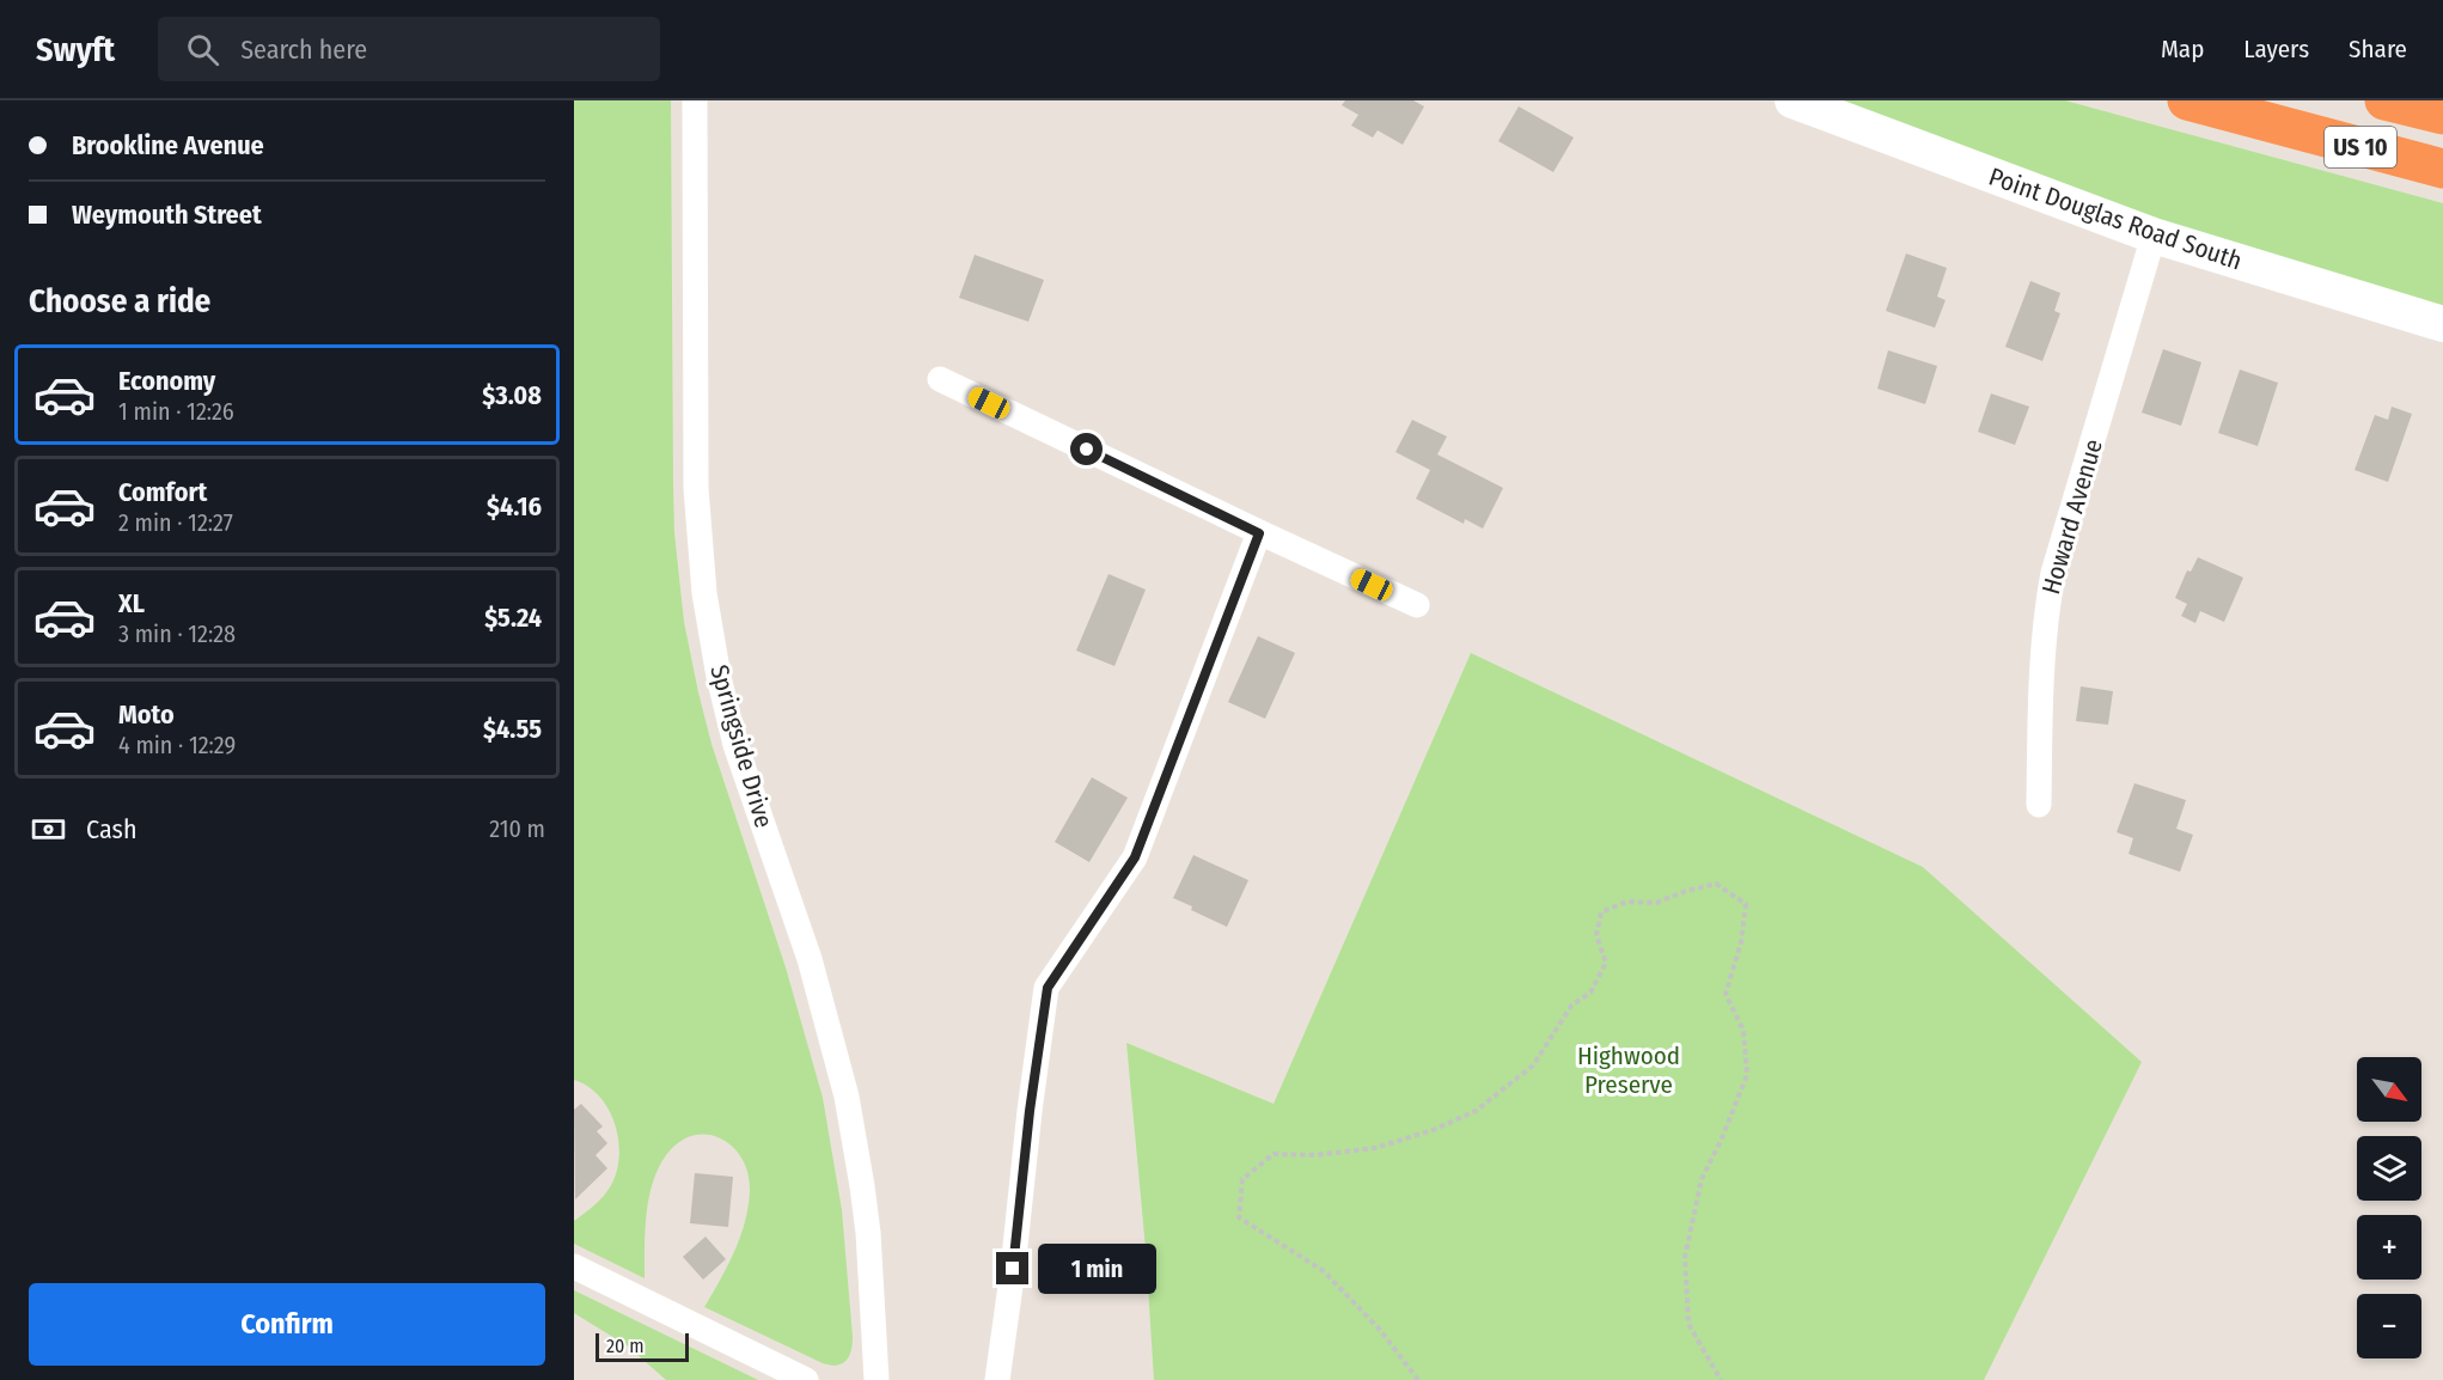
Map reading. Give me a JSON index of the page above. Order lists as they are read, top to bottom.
{
  "streets": {
    "highway": ["US 10"],
    "street": ["Point Douglas Road South", "Howard Avenue", "Springside Drive"]
  },
  "crossings": [
    ["Point Douglas Road South", "Howard Avenue"]
  ],
  "parks": ["Highwood Preserve"],
  "scale_bar": "20 m",
  "north": "bottom right",
  "page": {
    "header": "Swyft",
    "search": "Search here",
    "nav": ["Map", "Layers", "Share"],
    "banner": ["Brookline Avenue", "Weymouth Street"],
    "heading": "Choose a ride",
    "list": [
      {
        "name": "Economy",
        "note": "1 min · 12:26",
        "value": "$3.08"
      },
      {
        "name": "Comfort",
        "note": "2 min · 12:27",
        "value": "$4.16"
      },
      {
        "name": "XL",
        "note": "3 min · 12:28",
        "value": "$5.24"
      },
      {
        "name": "Moto",
        "note": "4 min · 12:29",
        "value": "$4.55"
      }
    ],
    "pay": ["Cash", "210 m"],
    "map_buttons": ["+", "−"],
    "bubble": "1 min",
    "buttons": "Confirm",
    "scale": "20 m"
  }
}
